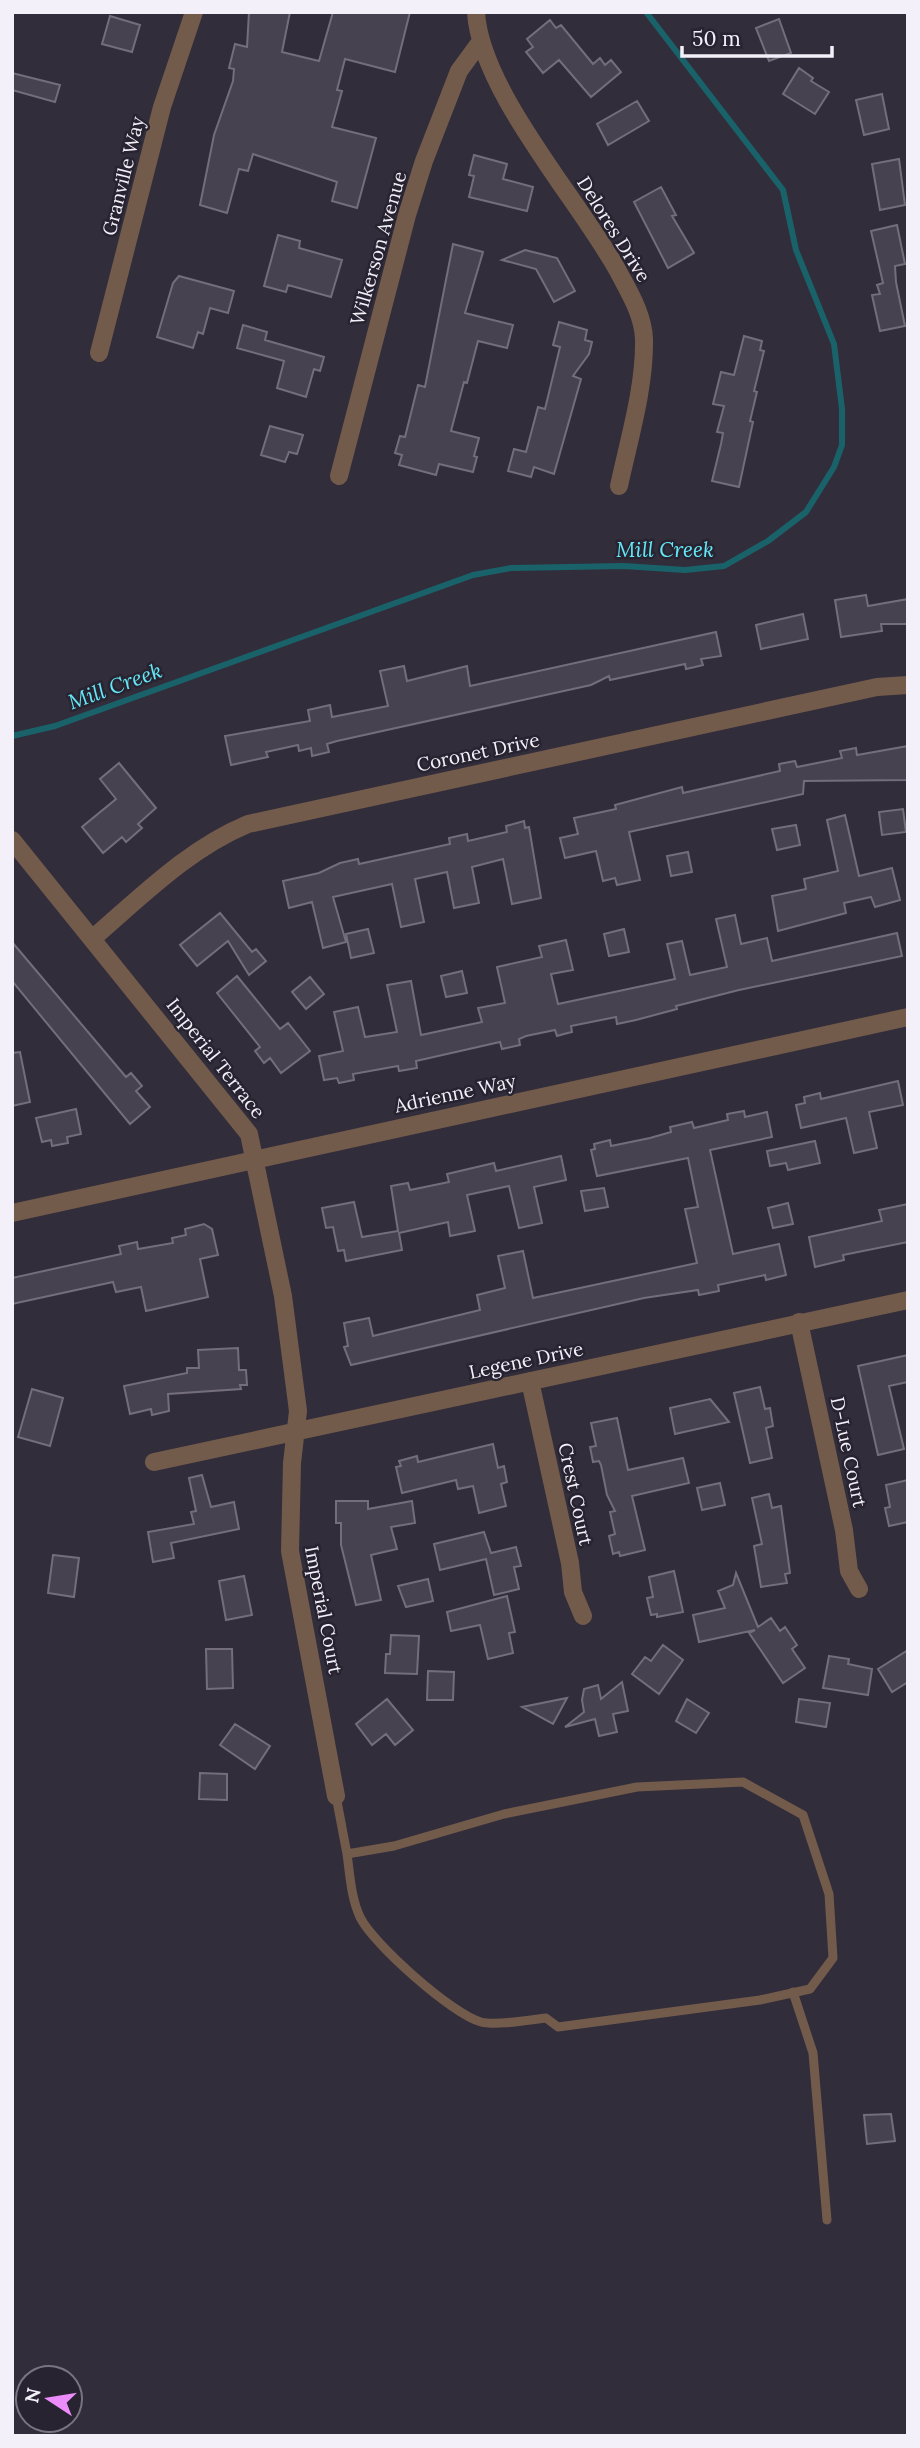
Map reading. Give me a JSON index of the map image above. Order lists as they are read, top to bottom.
{
  "streets": {
    "street": [
      "Granville Way",
      "Delores Drive",
      "Wilkerson Avenue",
      "Coronet Drive",
      "Imperial Terrace",
      "Adrienne Way",
      "Legene Drive",
      "D-Lue Court",
      "Crest Court",
      "Imperial Court"
    ]
  },
  "crossings": [
    ["Delores Drive", "Wilkerson Avenue"],
    ["Coronet Drive", "Imperial Terrace"],
    ["Imperial Terrace", "Adrienne Way"],
    ["Imperial Terrace", "Legene Drive"],
    ["Imperial Terrace", "Imperial Court"],
    ["Legene Drive", "D-Lue Court"],
    ["Legene Drive", "Crest Court"],
    ["Legene Drive", "Imperial Court"]
  ],
  "water": ["Mill Creek"],
  "scale_bar": "50 m",
  "north": "left"
}
